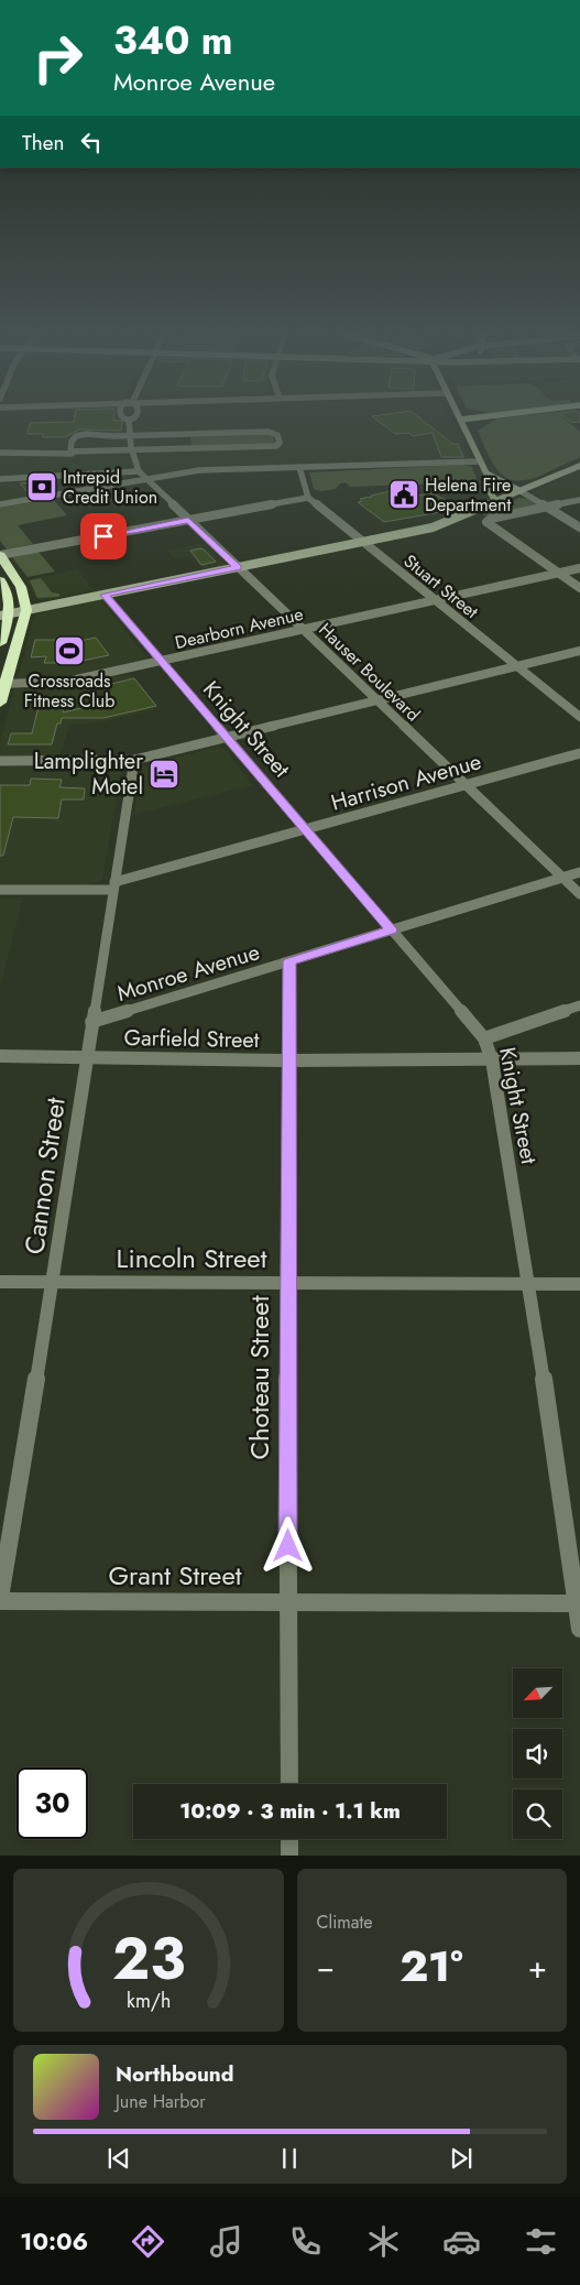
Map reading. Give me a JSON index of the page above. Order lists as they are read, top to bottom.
{
  "streets": {
    "street": [
      "Stuart Street",
      "Dearborn Avenue",
      "Hauser Boulevard",
      "Knight Street",
      "Harrison Avenue",
      "Monroe Avenue",
      "Garfield Street",
      "Cannon Street",
      "Lincoln Street",
      "Choteau Street",
      "Grant Street"
    ]
  },
  "crossings": [
    ["Stuart Street", "Dearborn Avenue"],
    ["Dearborn Avenue", "Hauser Boulevard"],
    ["Dearborn Avenue", "Knight Street"],
    ["Hauser Boulevard", "Harrison Avenue"],
    ["Hauser Boulevard", "Monroe Avenue"],
    ["Knight Street", "Harrison Avenue"],
    ["Knight Street", "Monroe Avenue"],
    ["Knight Street", "Garfield Street"],
    ["Knight Street", "Lincoln Street"],
    ["Knight Street", "Grant Street"],
    ["Harrison Avenue", "Cannon Street"],
    ["Monroe Avenue", "Cannon Street"],
    ["Monroe Avenue", "Choteau Street"],
    ["Garfield Street", "Cannon Street"],
    ["Garfield Street", "Choteau Street"],
    ["Cannon Street", "Lincoln Street"],
    ["Cannon Street", "Grant Street"],
    ["Lincoln Street", "Choteau Street"],
    ["Choteau Street", "Grant Street"]
  ],
  "places": {
    "bank": ["Intrepid Credit Union"],
    "public building": ["Helena Fire Department"],
    "sports": ["Crossroads Fitness Club"],
    "hotel": ["Lamplighter Motel"]
  },
  "north": "bottom left",
  "page": {
    "turn": ["340 m", "Monroe Avenue"],
    "then": "Then",
    "limit": "30",
    "trip": "10:09 · 3 min · 1.1 km",
    "tile": "Climate",
    "heat": ["−", "21°", "+"],
    "song": ["Northbound", "June Harbor"],
    "tabs": "10:06",
    "gauge": ["23", "km/h"]
  }
}
